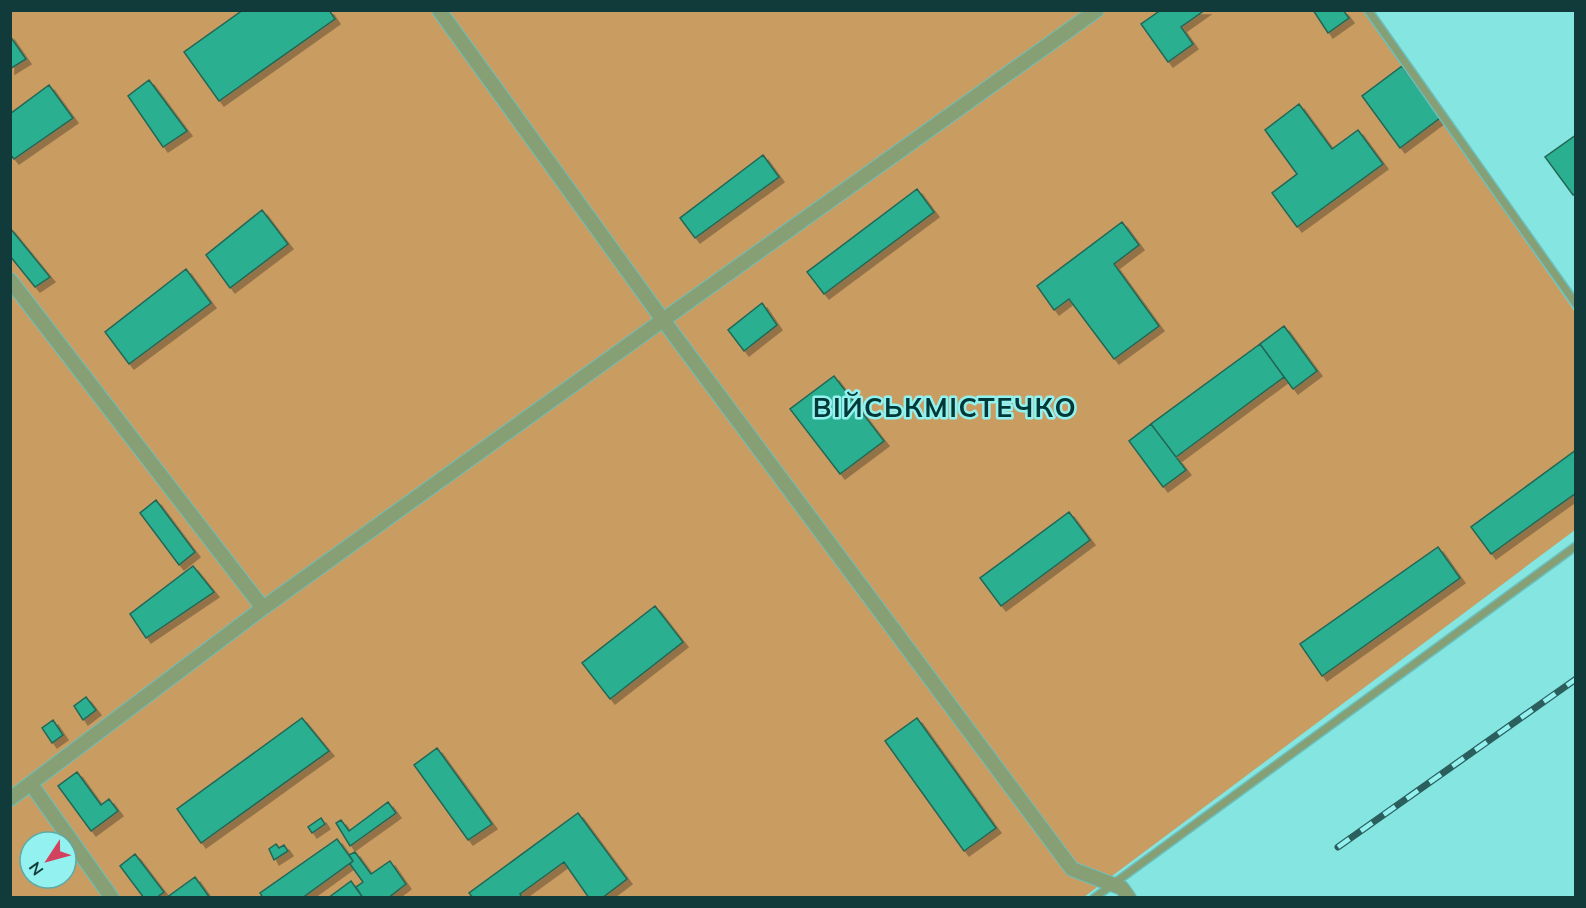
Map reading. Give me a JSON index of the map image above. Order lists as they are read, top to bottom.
{
  "districts": ["ВІЙСЬКМІСТЕЧКО"],
  "north": "bottom left"
}
